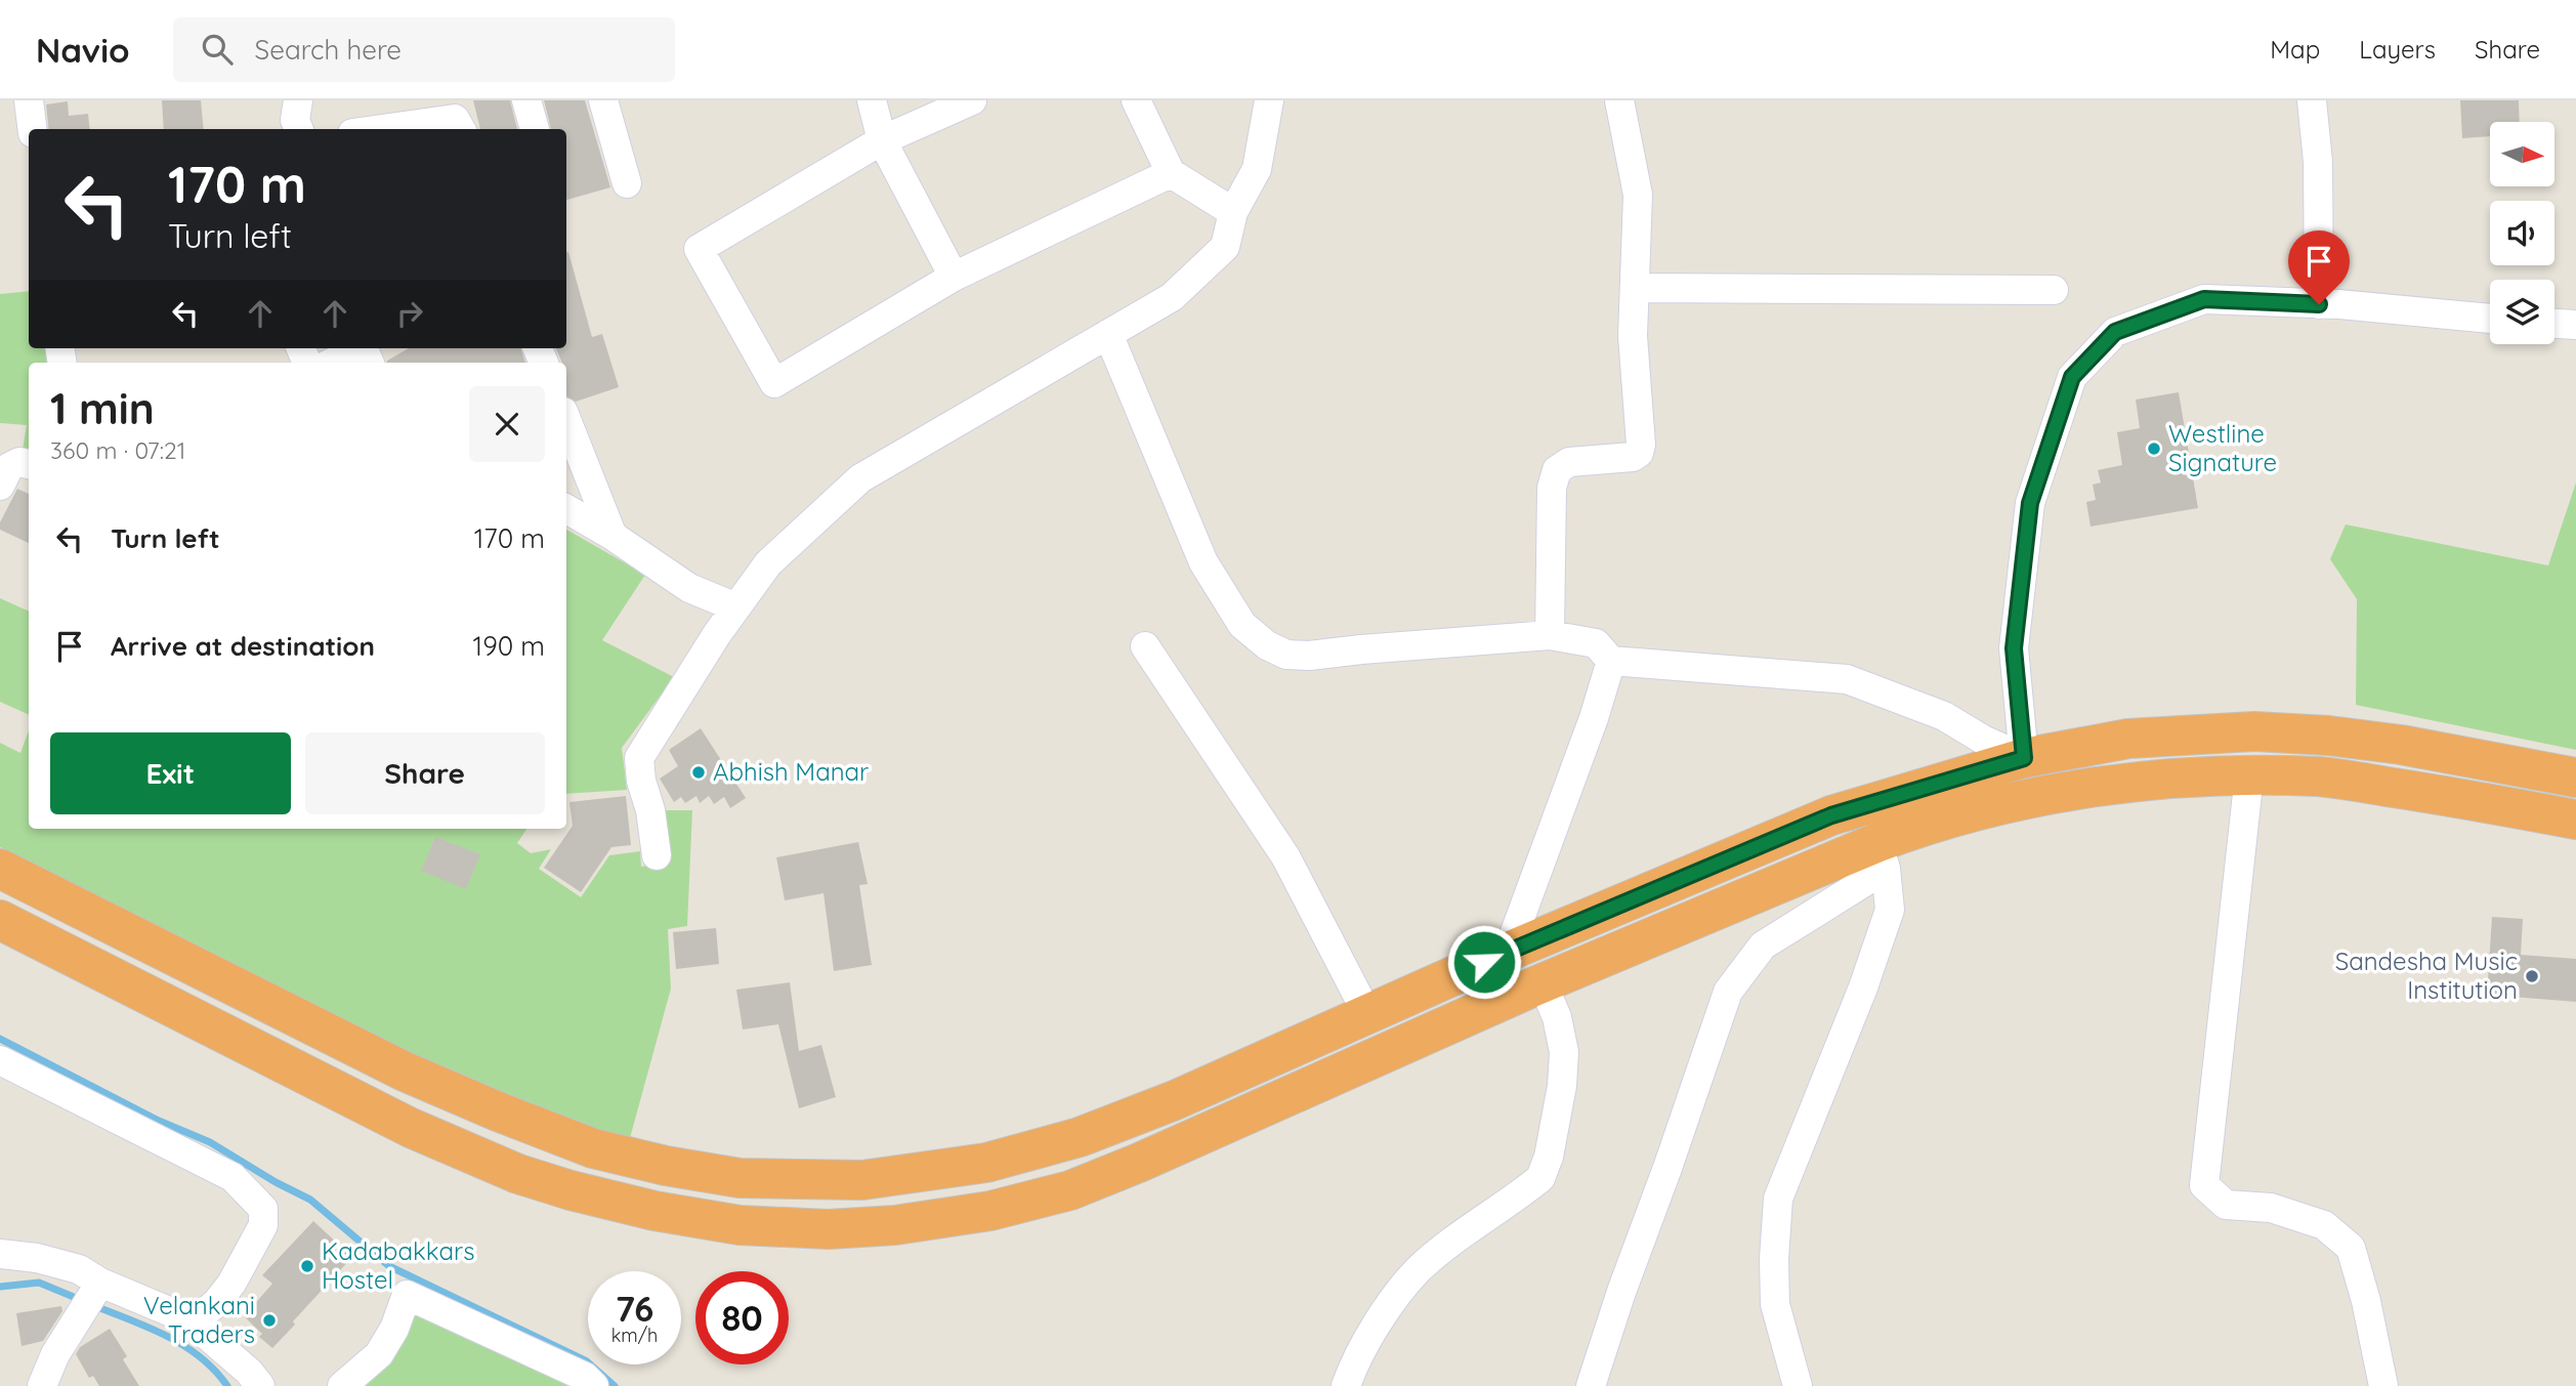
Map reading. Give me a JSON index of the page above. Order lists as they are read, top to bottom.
{
  "places": [
    "Westline Signature",
    "Abhish Manar",
    "Sandesha Music Institution",
    "Kadabakkars Hostel",
    "Velankani Traders"
  ],
  "north": "right",
  "page": {
    "header": "Navio",
    "search": "Search here",
    "nav": ["Map", "Layers", "Share"],
    "turn": ["170 m", "Turn left"],
    "heading": ["1 min", "360 m · 07:21"],
    "list": [
      {
        "name": "Turn left",
        "value": "170 m"
      },
      {
        "name": "Arrive at destination",
        "value": "190 m"
      }
    ],
    "buttons": ["Exit", "Share"],
    "speed": "76 km/h",
    "limit": "80"
  }
}
